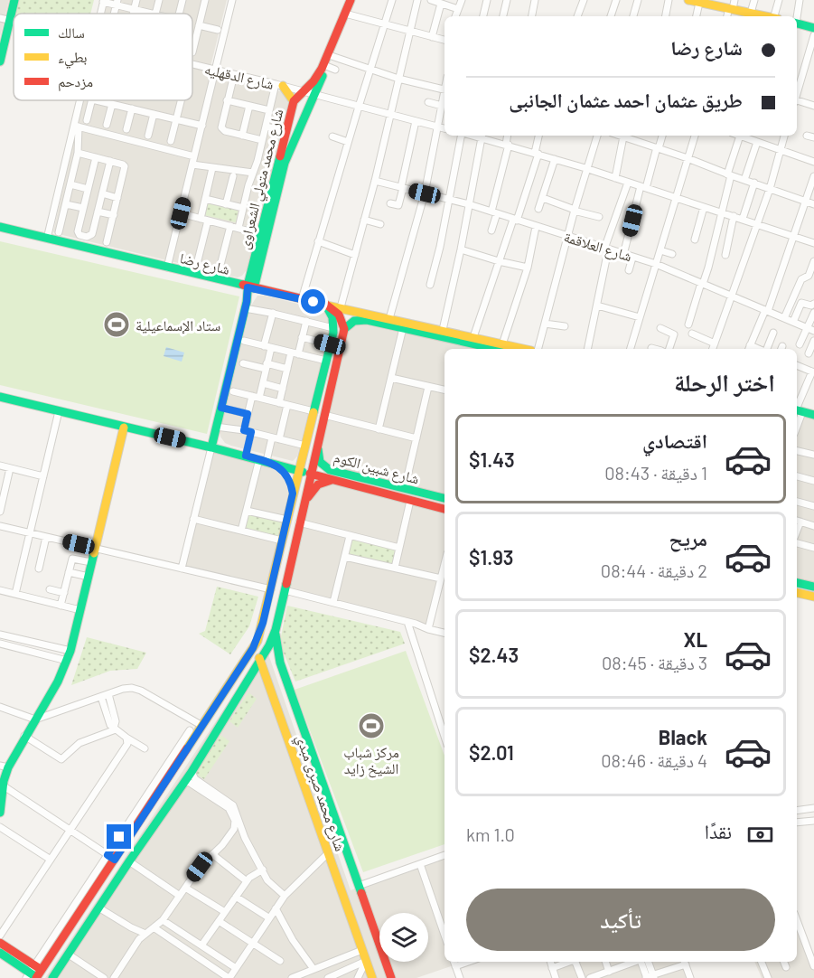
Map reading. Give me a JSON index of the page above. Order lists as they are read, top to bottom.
{
  "streets": {
    "main road": [
      "شارع محمد متولي الشعراوى",
      "شارع رضا",
      "شارع شبين الكوم",
      "شارع محمد صبرى مبدي"
    ],
    "street": ["شارع الدقهليه", "شارع العلاقمة"]
  },
  "crossings": [
    ["شارع الدقهليه", "شارع محمد متولي الشعراوى"],
    ["شارع محمد متولي الشعراوى", "شارع رضا"]
  ],
  "places": {
    "sports": ["ستاد الإسماعيلية", "مركز شباب الشيخ زايد"]
  },
  "legend": ["سالك", "بطيء", "مزدحم"],
  "page": {
    "banner": ["شارع رضا", "طريق عثمان احمد عثمان الجانبى"],
    "heading": "اختر الرحلة",
    "list": [
      {
        "name": "اقتصادي",
        "note": "1 دقيقة · 08:43",
        "value": "$1.43"
      },
      {
        "name": "مريح",
        "note": "2 دقيقة · 08:44",
        "value": "$1.93"
      },
      {
        "name": "XL",
        "note": "3 دقيقة · 08:45",
        "value": "$2.43"
      },
      {
        "name": "Black",
        "note": "4 دقيقة · 08:46",
        "value": "$2.01"
      }
    ],
    "pay": ["نقدًا", "1.0 km"],
    "buttons": "تأكيد"
  }
}
